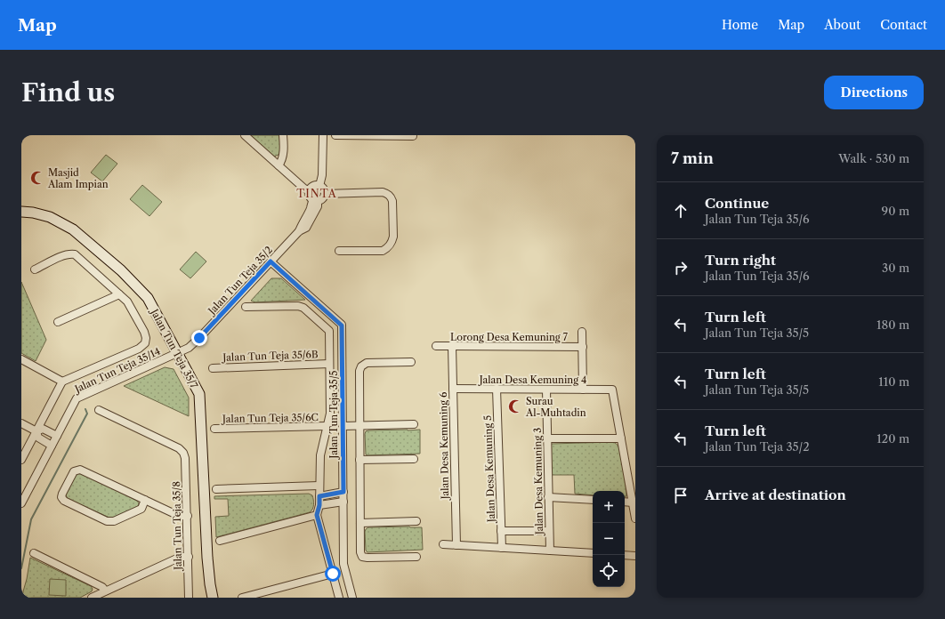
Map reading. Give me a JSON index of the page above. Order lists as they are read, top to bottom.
{
  "streets": {
    "street": [
      "Jalan Tun Teja 35/2",
      "Lorong Desa Kemuning 7",
      "Jalan Tun Teja 35/7",
      "Jalan Tun Teja 35/6B",
      "Jalan Tun Teja 35/14",
      "Jalan Desa Kemuning 4",
      "Jalan Tun Teja 35/5",
      "Jalan Tun Teja 35/6C",
      "Jalan Desa Kemuning 6",
      "Jalan Desa Kemuning 5",
      "Jalan Desa Kemuning 3",
      "Jalan Tun Teja 35/8"
    ]
  },
  "crossings": [
    ["Jalan Tun Teja 35/2", "Jalan Tun Teja 35/7"],
    ["Jalan Tun Teja 35/2", "Jalan Tun Teja 35/14"],
    ["Jalan Tun Teja 35/2", "Jalan Tun Teja 35/5"],
    ["Lorong Desa Kemuning 7", "Jalan Desa Kemuning 6"],
    ["Jalan Tun Teja 35/7", "Jalan Tun Teja 35/14"],
    ["Jalan Desa Kemuning 4", "Jalan Desa Kemuning 6"],
    ["Jalan Desa Kemuning 4", "Jalan Desa Kemuning 5"],
    ["Jalan Desa Kemuning 4", "Jalan Desa Kemuning 3"]
  ],
  "districts": ["TINTA"],
  "places": {
    "mosque": ["Masjid Alam Impian", "Surau Al-Muhtadin"]
  },
  "page": {
    "header": "Map",
    "nav": [
      "Home",
      "Map",
      "About",
      "Contact"
    ],
    "buttons": "Directions",
    "title": "Find us",
    "heading": ["7 min", "Walk · 530 m"],
    "list": [
      ["Continue", "Jalan Tun Teja 35/6", "90 m"],
      ["Turn right", "Jalan Tun Teja 35/6", "30 m"],
      ["Turn left", "Jalan Tun Teja 35/5", "180 m"],
      ["Turn left", "Jalan Tun Teja 35/5", "110 m"],
      ["Turn left", "Jalan Tun Teja 35/2", "120 m"],
      "Arrive at destination"
    ],
    "map_buttons": ["+", "−"]
  }
}
